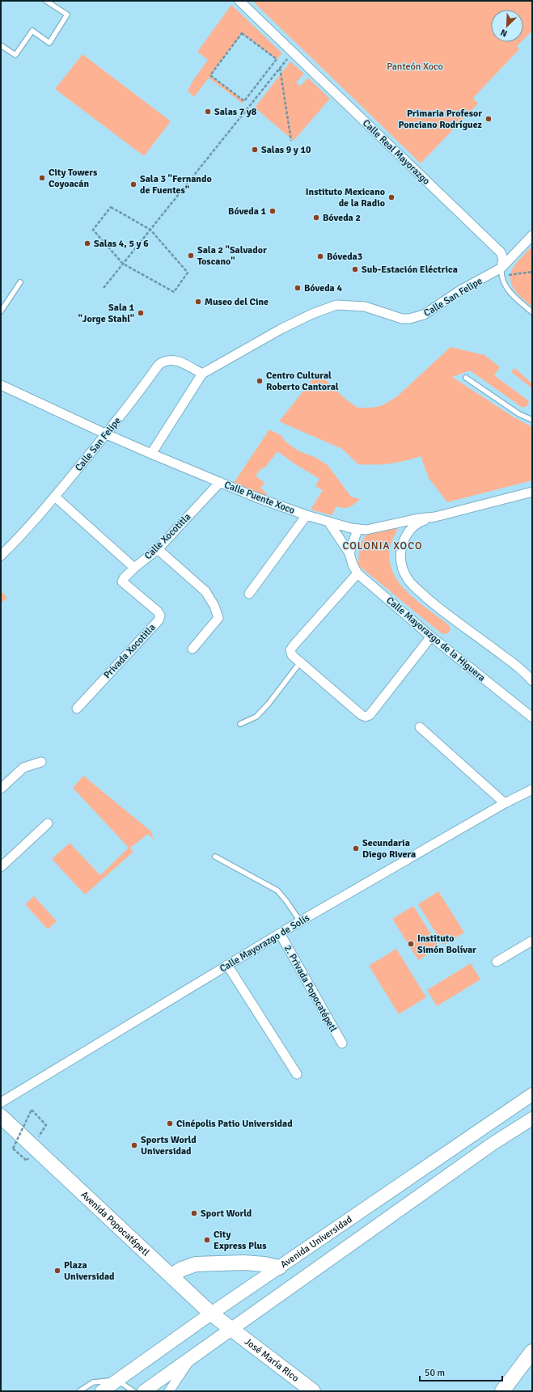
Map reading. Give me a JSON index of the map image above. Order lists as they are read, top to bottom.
{
  "streets": {
    "main road": ["Avenida Popocatépetl", "Avenida Universidad", "José María Rico"],
    "street": [
      "Calle Real Mayorazgo",
      "Calle San Felipe",
      "Calle Puente Xoco",
      "Calle Xocotitla",
      "Calle Mayorazgo de la Higuera",
      "Privada Xocotitla",
      "Calle Mayorazgo de Solís",
      "2. Privada Popocatépetl"
    ]
  },
  "crossings": [
    ["Calle Real Mayorazgo", "Calle San Felipe"],
    ["Calle San Felipe", "Calle Puente Xoco"],
    ["Calle Puente Xoco", "Calle Xocotitla"],
    ["Calle Puente Xoco", "Calle Mayorazgo de la Higuera"],
    ["Calle Xocotitla", "Privada Xocotitla"],
    ["Calle Mayorazgo de Solís", "2. Privada Popocatépetl"],
    ["Avenida Popocatépetl", "Avenida Universidad"],
    ["Avenida Popocatépetl", "José María Rico"]
  ],
  "districts": ["COLONIA XOCO"],
  "parks": ["Panteón Xoco"],
  "places": [
    "Salas 7 y8",
    "Primaria Profesor Ponciano Rodríguez",
    "Salas 9 y 10",
    "City Towers Coyoacán",
    "Sala 3 \"Fernando de Fuentes\"",
    "Instituto Mexicano de la Radio",
    "Bóveda 1",
    "Bóveda 2",
    "Salas 4, 5 y 6",
    "Sala 2 \"Salvador Toscano\"",
    "Bóveda3",
    "Sub-Estación Eléctrica",
    "Bóveda 4",
    "Museo del Cine",
    "Sala 1 \"Jorge Stahl\"",
    "Centro Cultural Roberto Cantoral",
    "Secundaria Diego Rivera",
    "Instituto Simón Bolívar",
    "Cinépolis Patio Universidad",
    "Sports World Universidad",
    "Sport World",
    "City Express Plus",
    "Plaza Universidad"
  ],
  "scale_bar": "50 m",
  "north": "bottom left"
}
